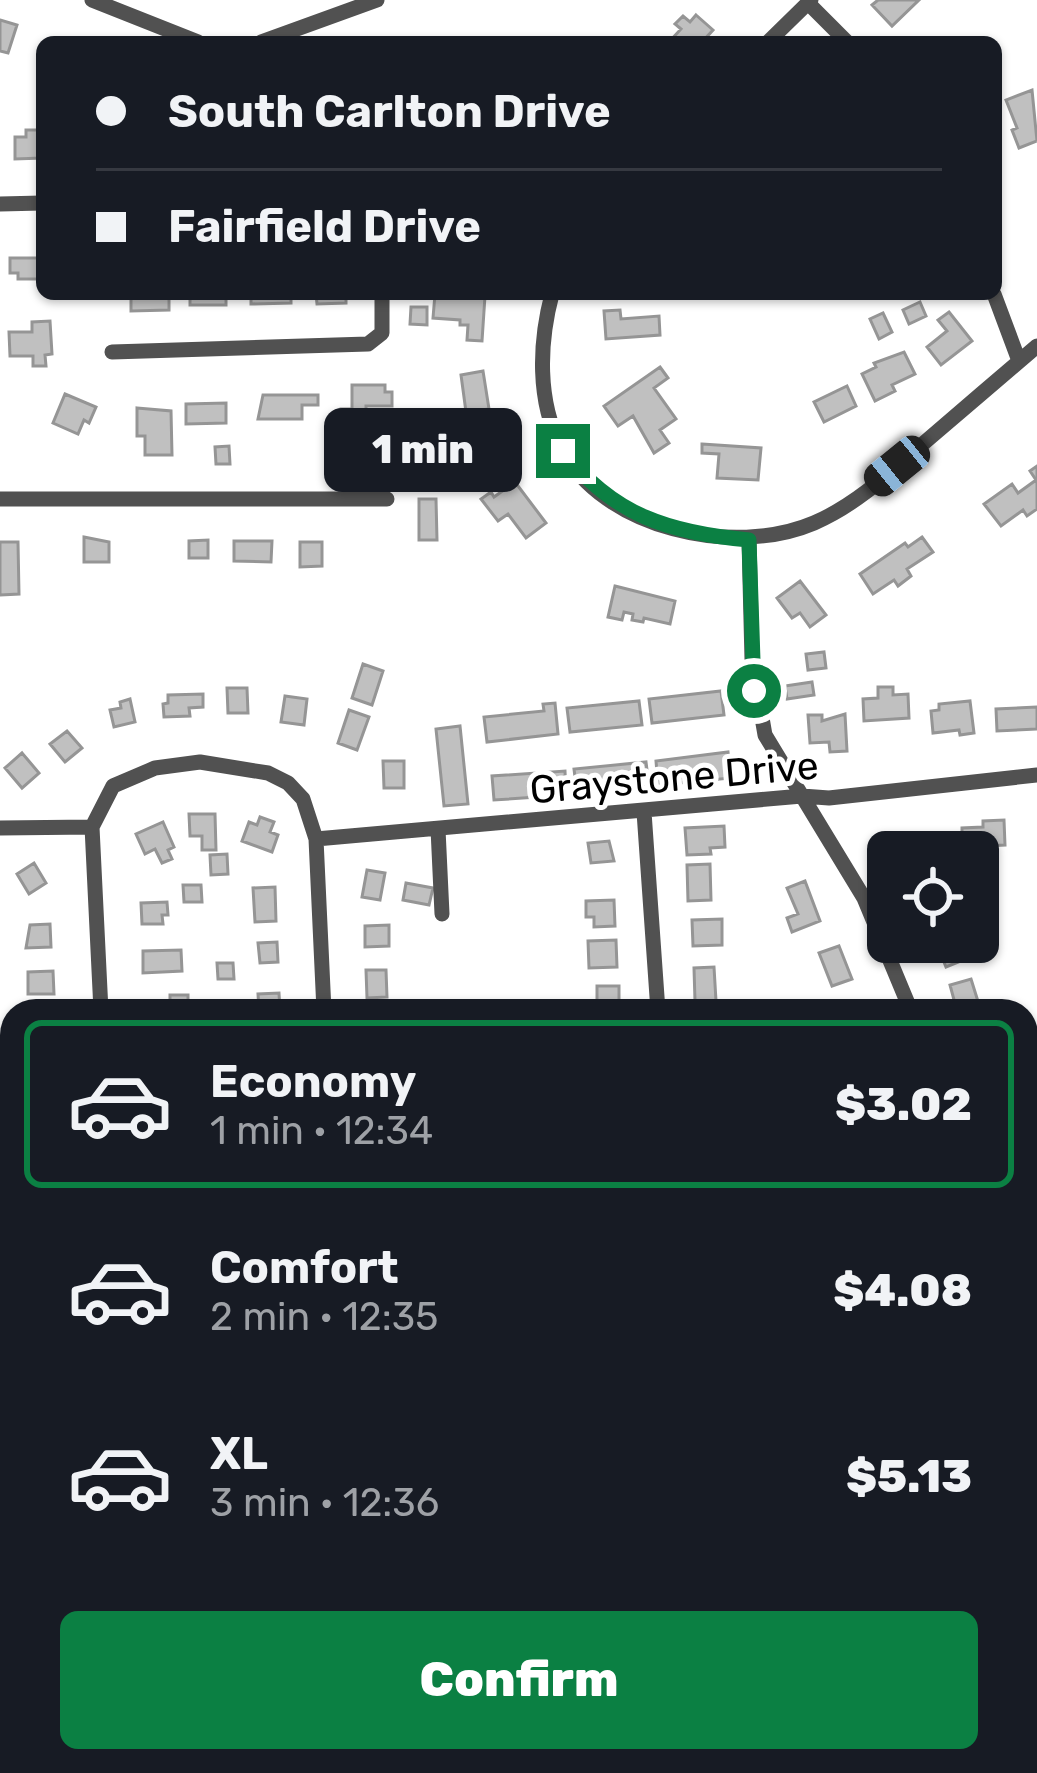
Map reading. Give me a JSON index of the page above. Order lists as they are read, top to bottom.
{
  "streets": {
    "street": ["Graystone Drive"]
  },
  "page": {
    "banner": ["South Carlton Drive", "Fairfield Drive"],
    "bubble": "1 min",
    "list": [
      {
        "name": "Economy",
        "note": "1 min · 12:34",
        "value": "$3.02"
      },
      {
        "name": "Comfort",
        "note": "2 min · 12:35",
        "value": "$4.08"
      },
      {
        "name": "XL",
        "note": "3 min · 12:36",
        "value": "$5.13"
      }
    ],
    "buttons": "Confirm"
  }
}
